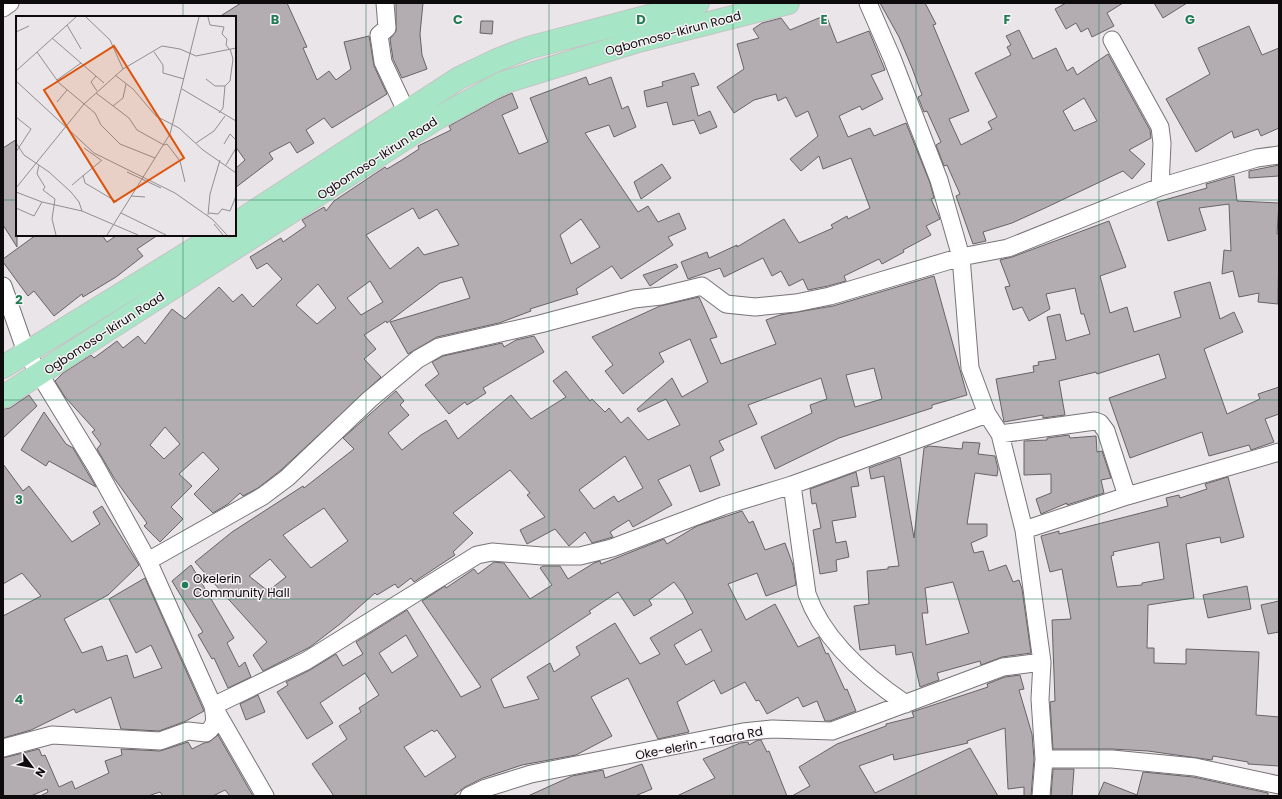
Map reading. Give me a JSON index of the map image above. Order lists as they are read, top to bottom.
{
  "streets": {
    "main road": ["Ogbomoso-Ikirun Road"],
    "street": ["Oke-elerin - Taara Rd"]
  },
  "places": ["Okelerin Community Hall"],
  "north": "bottom right",
  "grid": {
    "columns": [
      "B",
      "C",
      "D",
      "E",
      "F",
      "G"
    ],
    "rows": ["2", "3", "4"]
  }
}
